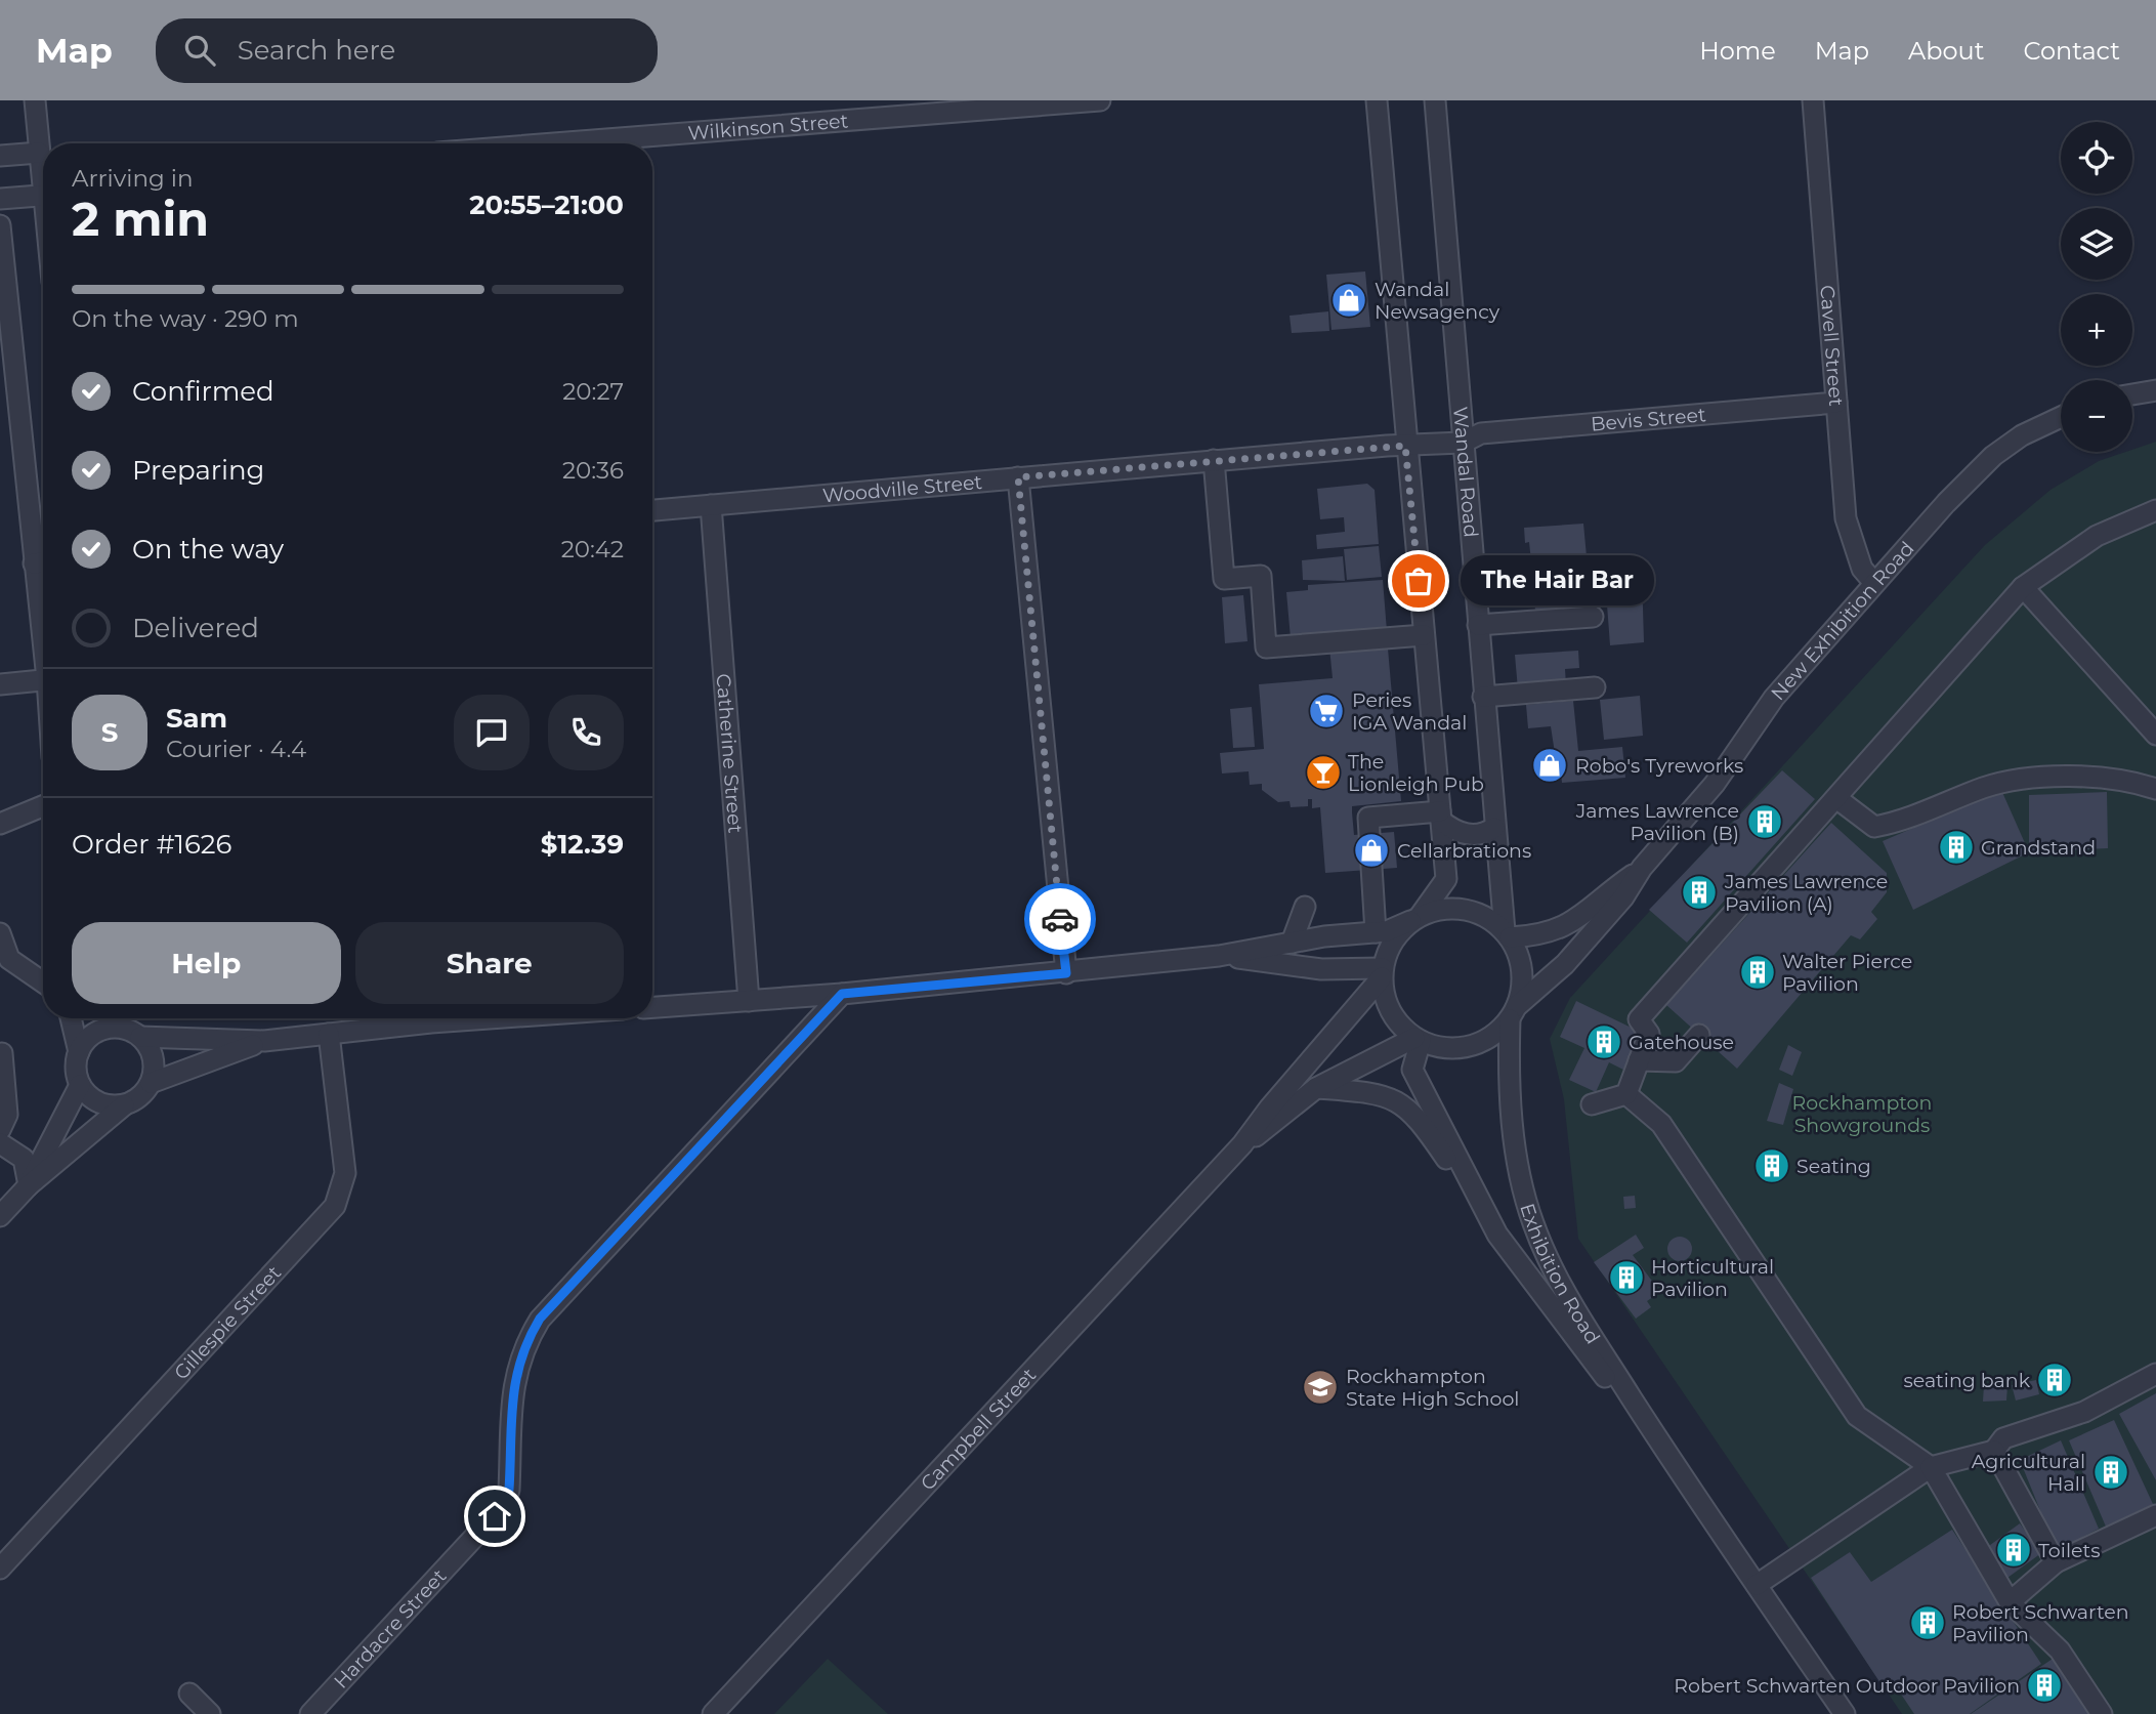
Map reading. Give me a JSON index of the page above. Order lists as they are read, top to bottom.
{
  "streets": {
    "street": [
      "Wilkinson Street",
      "Cavell Street",
      "Bevis Street",
      "Wandal Road",
      "Woodville Street",
      "New Exhibition Road",
      "Catherine Street",
      "Exhibition Road",
      "Gillespie Street",
      "Campbell Street",
      "Hardacre Street"
    ]
  },
  "crossings": [
    ["Cavell Street", "Bevis Street"],
    ["Cavell Street", "New Exhibition Road"],
    ["Bevis Street", "Wandal Road"],
    ["Bevis Street", "Woodville Street"],
    ["Wandal Road", "Woodville Street"],
    ["Wandal Road", "New Exhibition Road"],
    ["Wandal Road", "Exhibition Road"],
    ["Wandal Road", "Campbell Street"],
    ["Woodville Street", "Catherine Street"],
    ["New Exhibition Road", "Exhibition Road"],
    ["New Exhibition Road", "Campbell Street"],
    ["Exhibition Road", "Campbell Street"]
  ],
  "parks": ["Rockhampton Showgrounds"],
  "places": {
    "shop": ["Wandal Newsagency", "Robo's Tyreworks", "Cellarbrations"],
    "other": ["The Hair Bar"],
    "supermarket": ["Peries IGA Wandal"],
    "bar": ["The Lionleigh Pub"],
    "building": [
      "James Lawrence Pavilion (B)",
      "Grandstand",
      "James Lawrence Pavilion (A)",
      "Walter Pierce Pavilion",
      "Gatehouse",
      "Seating",
      "Horticultural Pavilion",
      "seating bank",
      "Agricultural Hall",
      "Toilets",
      "Robert Schwarten Pavilion",
      "Robert Schwarten Outdoor Pavilion"
    ],
    "school or university": ["Rockhampton State High School"]
  },
  "page": {
    "header": "Map",
    "search": "Search here",
    "nav": [
      "Home",
      "Map",
      "About",
      "Contact"
    ],
    "map_buttons": ["+", "−"],
    "heading": ["2 min", "Arriving in", "20:55–21:00"],
    "panel": [
      "Sam",
      "Courier · 4.4",
      "Order #1626",
      "$12.39"
    ],
    "bar": "On the way · 290 m",
    "list": [
      ["Confirmed", "20:27"],
      ["Preparing", "20:36"],
      ["On the way", "20:42"],
      "Delivered"
    ],
    "bubble": "The Hair Bar",
    "round": "S",
    "buttons": ["Help", "Share"]
  }
}
